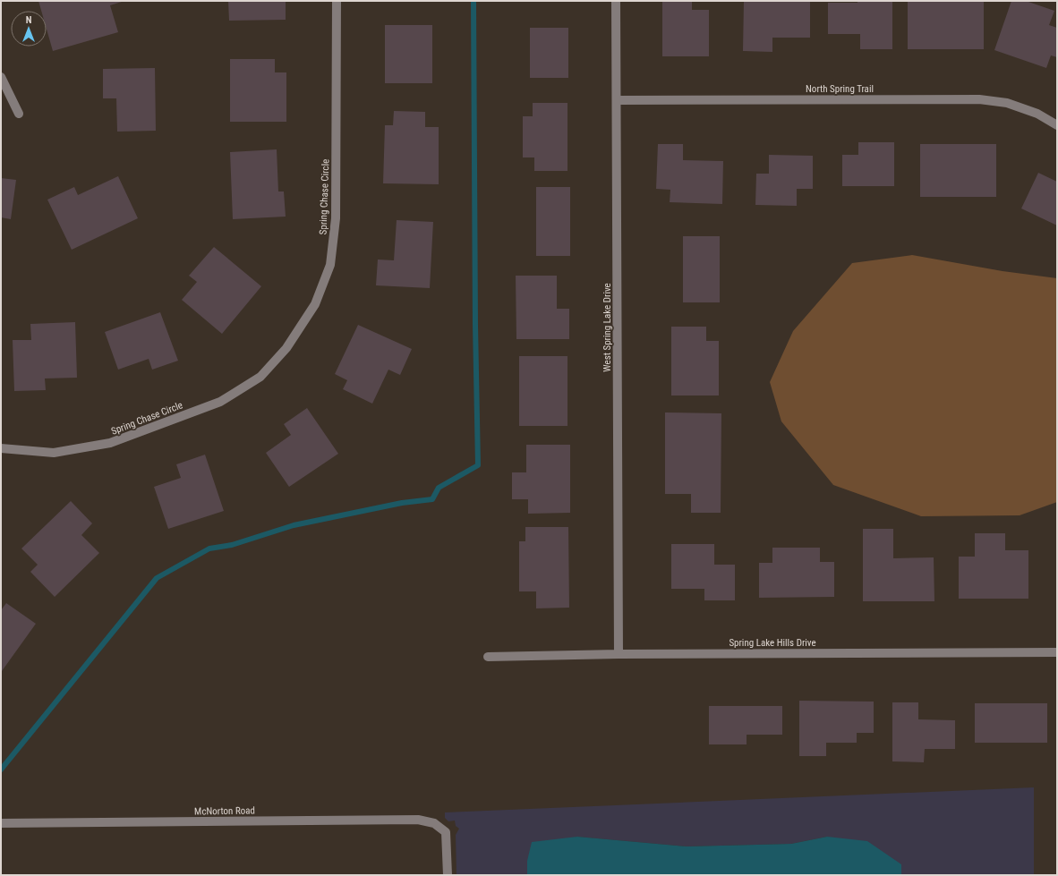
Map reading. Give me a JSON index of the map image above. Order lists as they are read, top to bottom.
{
  "streets": {
    "street": [
      "North Spring Trail",
      "Spring Chase Circle",
      "West Spring Lake Drive",
      "Spring Lake Hills Drive",
      "McNorton Road"
    ]
  },
  "crossings": [
    ["North Spring Trail", "West Spring Lake Drive"],
    ["West Spring Lake Drive", "Spring Lake Hills Drive"]
  ],
  "north": "top"
}
